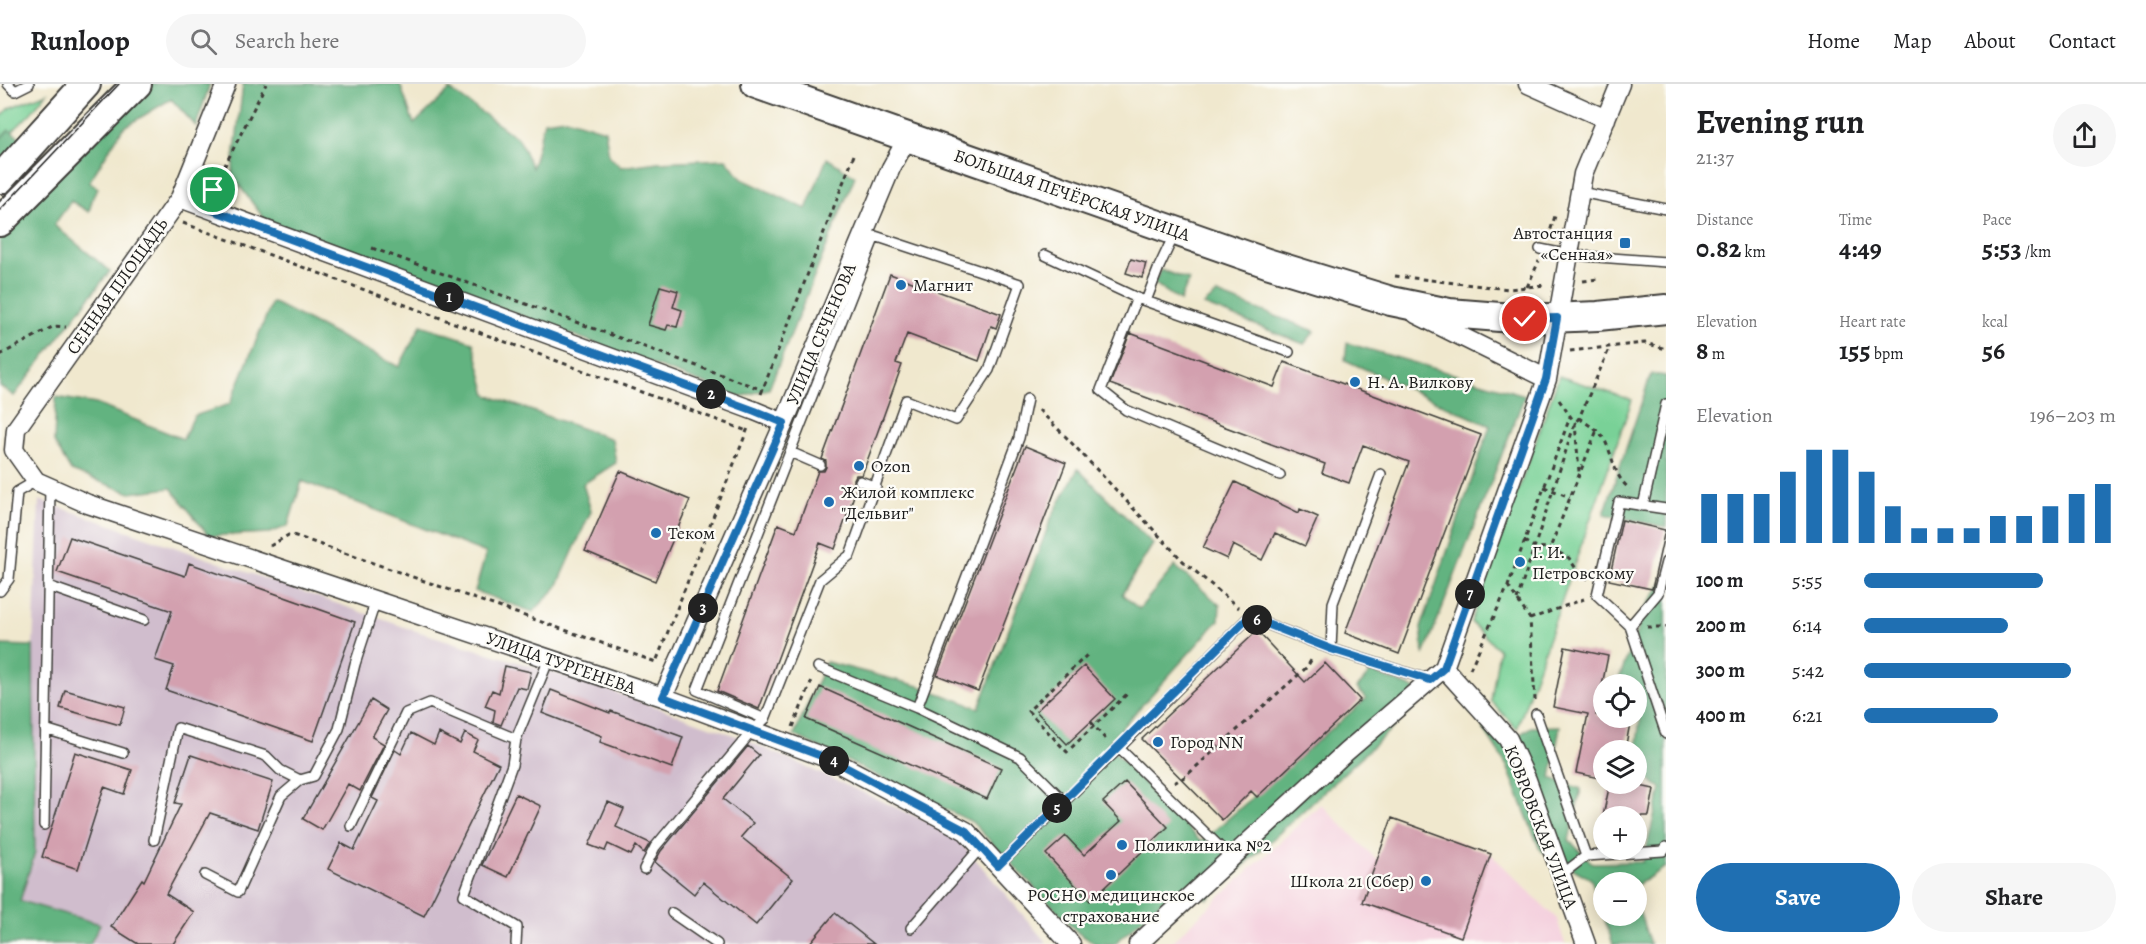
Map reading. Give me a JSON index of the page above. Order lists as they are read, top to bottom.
{
  "streets": {
    "main road": ["БОЛЬШАЯ ПЕЧЁРСКАЯ УЛИЦА"],
    "street": [
      "СЕННАЯ ПЛОЩАДЬ",
      "УЛИЦА СЕЧЕНОВА",
      "УЛИЦА ТУРГЕНЕВА",
      "КОВРОВСКАЯ УЛИЦА"
    ]
  },
  "crossings": [
    ["БОЛЬШАЯ ПЕЧЁРСКАЯ УЛИЦА", "УЛИЦА СЕЧЕНОВА"],
    ["СЕННАЯ ПЛОЩАДЬ", "УЛИЦА ТУРГЕНЕВА"],
    ["УЛИЦА СЕЧЕНОВА", "УЛИЦА ТУРГЕНЕВА"]
  ],
  "places": {
    "transit": ["Автостанция «Сенная»"],
    "other": [
      "Магнит",
      "Н. А. Вилкову",
      "Ozon",
      "Жилой комплекс \"Дельвиг\"",
      "Теком",
      "Г. И. Петровскому",
      "Город NN",
      "Поликлиника №2",
      "РОСНО медицинское страхование",
      "Школа 21 (Сбер)"
    ]
  },
  "page": {
    "header": "Runloop",
    "search": "Search here",
    "nav": [
      "Home",
      "Map",
      "About",
      "Contact"
    ],
    "heading": ["Evening run", "21:37"],
    "stats": [
      ["Distance", "0.82 km"],
      ["Time", "4:49"],
      ["Pace", "5:53 /km"],
      ["Elevation", "8 m"],
      ["Heart rate", "155 bpm"],
      ["kcal", "56"]
    ],
    "pins": [
      "1",
      "2",
      "7",
      "3",
      "6",
      "4",
      "5"
    ],
    "chart": ["Elevation", "196–203 m"],
    "list": [
      {
        "name": "100 m",
        "note": "5:55"
      },
      {
        "name": "200 m",
        "note": "6:14"
      },
      {
        "name": "300 m",
        "note": "5:42"
      },
      {
        "name": "400 m",
        "note": "6:21"
      }
    ],
    "map_buttons": ["+", "−"],
    "buttons": ["Save", "Share"]
  }
}
